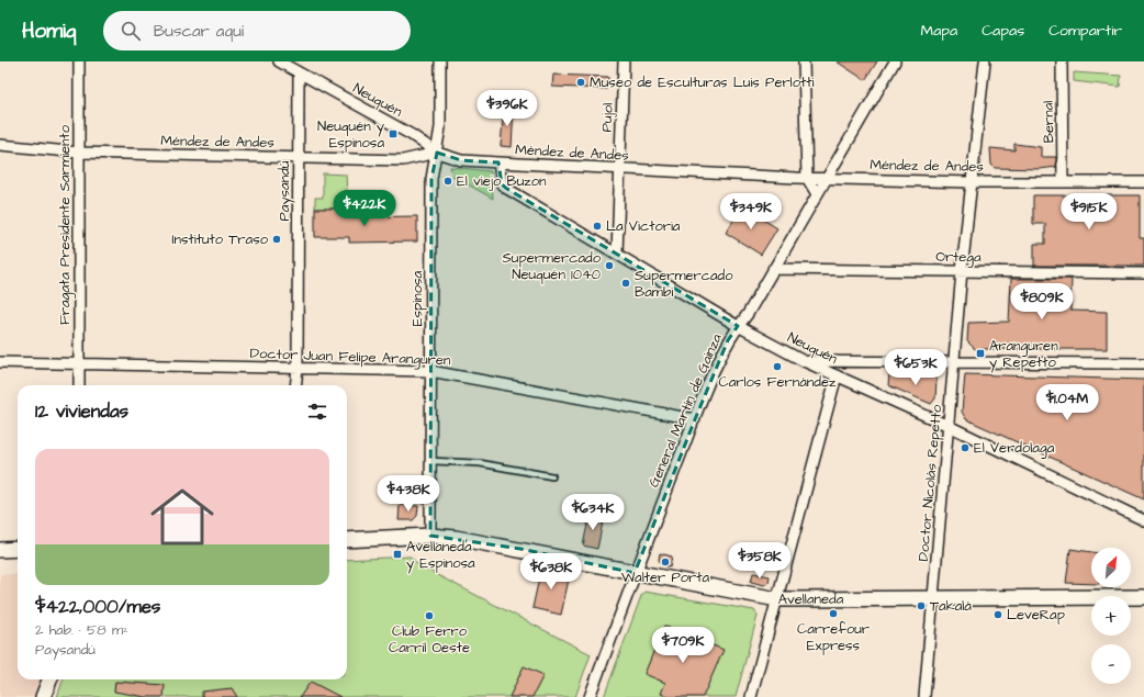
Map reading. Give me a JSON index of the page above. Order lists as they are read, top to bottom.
{
  "streets": {
    "street": [
      "Neuquén",
      "Pujol",
      "Bernal",
      "Méndez de Andes",
      "Paysandú",
      "Fragata Presidente Sarmiento",
      "Ortega",
      "Espinosa",
      "Doctor Juan Felipe Aranguren",
      "General Martín de Gainza",
      "Doctor Nicolás Repetto",
      "Avellaneda"
    ]
  },
  "crossings": [
    ["Neuquén", "Pujol"],
    ["Neuquén", "Méndez de Andes"],
    ["Neuquén", "Paysandú"],
    ["Neuquén", "Espinosa"],
    ["Neuquén", "General Martín de Gainza"],
    ["Neuquén", "Doctor Nicolás Repetto"],
    ["Pujol", "Méndez de Andes"],
    ["Bernal", "Méndez de Andes"],
    ["Méndez de Andes", "Paysandú"],
    ["Méndez de Andes", "Fragata Presidente Sarmiento"],
    ["Méndez de Andes", "Espinosa"],
    ["Méndez de Andes", "General Martín de Gainza"],
    ["Méndez de Andes", "Doctor Nicolás Repetto"],
    ["Paysandú", "Doctor Juan Felipe Aranguren"],
    ["Fragata Presidente Sarmiento", "Doctor Juan Felipe Aranguren"],
    ["Ortega", "General Martín de Gainza"],
    ["Ortega", "Doctor Nicolás Repetto"],
    ["Espinosa", "Doctor Juan Felipe Aranguren"],
    ["Espinosa", "Avellaneda"],
    ["Doctor Juan Felipe Aranguren", "General Martín de Gainza"],
    ["General Martín de Gainza", "Avellaneda"],
    ["Doctor Nicolás Repetto", "Avellaneda"]
  ],
  "places": {
    "other": [
      "Museo de Esculturas Luis Perlotti",
      "El viejo Buzon",
      "La Victoria",
      "Instituto Traso",
      "Supermercado Neuquén 1040",
      "Supermercado Bambi",
      "Carlos Fernández",
      "El Verdolaga",
      "Walter Porta",
      "Takalá",
      "Carrefour Express",
      "LeveRap",
      "Club Ferro Carril Oeste"
    ],
    "transit": ["Neuquén y Espinosa", "Aranguren y Repetto", "Avellaneda y Espinosa"]
  },
  "north": "top right",
  "page": {
    "header": "Homiq",
    "search": "Buscar aquí",
    "nav": ["Mapa", "Capas", "Compartir"],
    "price": [
      "$396K",
      "$422K",
      "$349K",
      "$915K",
      "$809K",
      "$653K",
      "$1.04M",
      "$438K",
      "$634K",
      "$358K",
      "$638K",
      "$709K"
    ],
    "heading": "12 viviendas",
    "list": [
      {
        "name": "$422,000/mes",
        "note": "2 hab. · 58 m² · Paysandú"
      }
    ],
    "map_buttons": ["+", "−"]
  }
}
